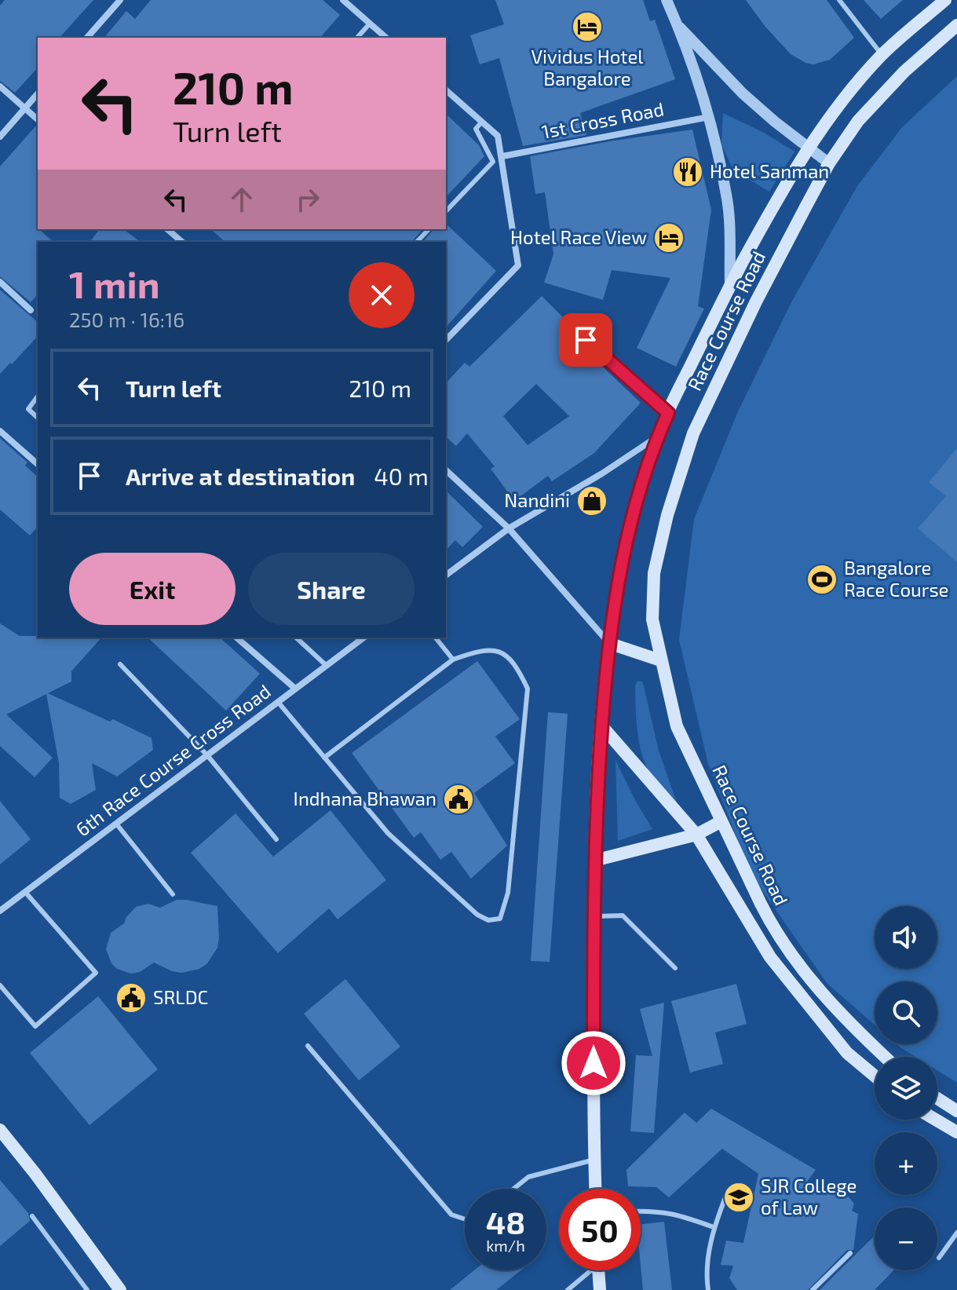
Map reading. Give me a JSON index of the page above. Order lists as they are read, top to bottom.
{
  "streets": {
    "main road": ["Race Course Road"],
    "street": ["1st Cross Road", "6th Race Course Cross Road"]
  },
  "places": {
    "hotel": ["Vividus Hotel Bangalore", "Hotel Race View"],
    "restaurant": ["Hotel Sanman"],
    "shop": ["Nandini"],
    "sports": ["Bangalore Race Course"],
    "public building": ["Indhana Bhawan", "SRLDC"],
    "school or university": ["SJR College of Law"]
  },
  "page": {
    "turn": ["210 m", "Turn left"],
    "heading": ["1 min", "250 m · 16:16"],
    "list": [
      {
        "name": "Turn left",
        "value": "210 m"
      },
      {
        "name": "Arrive at destination",
        "value": "40 m"
      }
    ],
    "buttons": ["Exit", "Share"],
    "map_buttons": ["+", "−"],
    "speed": "48 km/h",
    "limit": "50"
  }
}
